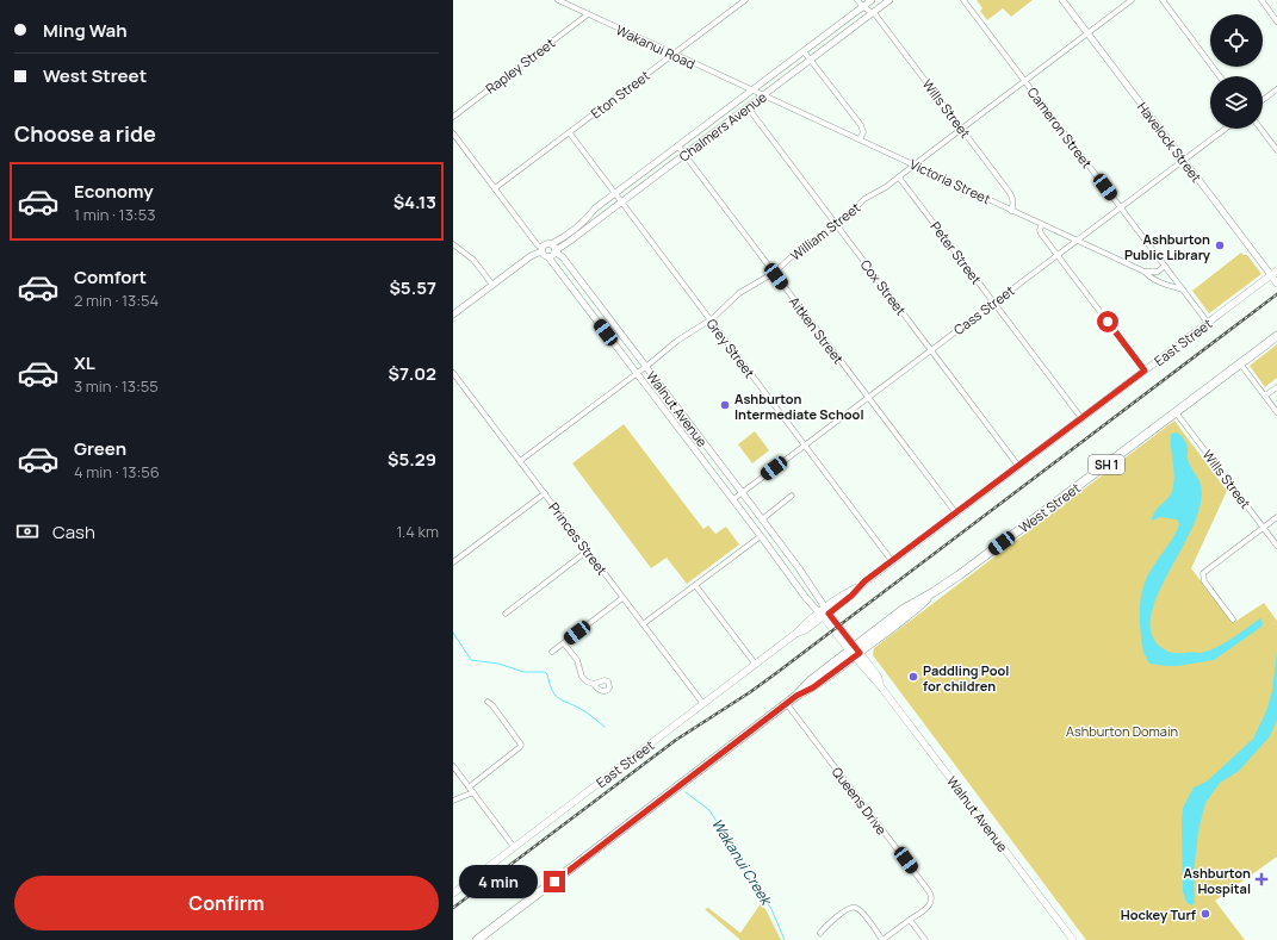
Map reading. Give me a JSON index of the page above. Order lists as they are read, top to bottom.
{
  "streets": {
    "highway": ["SH 1", "West Street"],
    "main road": ["Havelock Street", "East Street", "Walnut Avenue"],
    "street": [
      "Wakanui Road",
      "Rapley Street",
      "Eton Street",
      "Wills Street",
      "Chalmers Avenue",
      "Cameron Street",
      "Victoria Street",
      "William Street",
      "Peter Street",
      "Cox Street",
      "Cass Street",
      "Aitken Street",
      "Grey Street",
      "Princes Street",
      "Queens Drive"
    ]
  },
  "crossings": [
    ["Wakanui Road", "Rapley Street"],
    ["Wakanui Road", "Eton Street"],
    ["Wakanui Road", "Chalmers Avenue"],
    ["Wakanui Road", "Victoria Street"],
    ["Eton Street", "Grey Street"],
    ["Wills Street", "Chalmers Avenue"],
    ["Wills Street", "Victoria Street"],
    ["Wills Street", "William Street"],
    ["Wills Street", "West Street"],
    ["Chalmers Avenue", "Victoria Street"],
    ["Chalmers Avenue", "Cox Street"],
    ["Chalmers Avenue", "Aitken Street"],
    ["Chalmers Avenue", "Grey Street"],
    ["Chalmers Avenue", "Walnut Avenue"],
    ["Cameron Street", "Victoria Street"],
    ["Cameron Street", "William Street"],
    ["Cameron Street", "Cass Street"],
    ["Cameron Street", "East Street"],
    ["Havelock Street", "William Street"],
    ["Havelock Street", "Cass Street"],
    ["Havelock Street", "East Street"],
    ["Victoria Street", "William Street"],
    ["Victoria Street", "Cass Street"],
    ["William Street", "Peter Street"],
    ["William Street", "Cox Street"],
    ["William Street", "Aitken Street"],
    ["William Street", "Grey Street"],
    ["William Street", "Walnut Avenue"],
    ["William Street", "Princes Street"],
    ["Peter Street", "Cass Street"],
    ["Peter Street", "East Street"],
    ["Cox Street", "Cass Street"],
    ["Cox Street", "East Street"],
    ["Cass Street", "Aitken Street"],
    ["Cass Street", "Grey Street"],
    ["Cass Street", "Walnut Avenue"],
    ["Aitken Street", "East Street"],
    ["East Street", "Grey Street"],
    ["East Street", "Walnut Avenue"],
    ["East Street", "Princes Street"],
    ["Walnut Avenue", "West Street"],
    ["West Street", "Queens Drive"]
  ],
  "water": ["Wakanui Creek"],
  "parks": ["Ashburton Domain"],
  "places": {
    "other": [
      "Ashburton Public Library",
      "Ashburton Intermediate School",
      "Paddling Pool for children",
      "Hockey Turf"
    ],
    "health": ["Ashburton Hospital"]
  },
  "page": {
    "banner": ["Ming Wah", "West Street"],
    "heading": "Choose a ride",
    "list": [
      {
        "name": "Economy",
        "note": "1 min · 13:53",
        "value": "$4.13"
      },
      {
        "name": "Comfort",
        "note": "2 min · 13:54",
        "value": "$5.57"
      },
      {
        "name": "XL",
        "note": "3 min · 13:55",
        "value": "$7.02"
      },
      {
        "name": "Green",
        "note": "4 min · 13:56",
        "value": "$5.29"
      }
    ],
    "pay": ["Cash", "1.4 km"],
    "bubble": "4 min",
    "buttons": "Confirm"
  }
}
